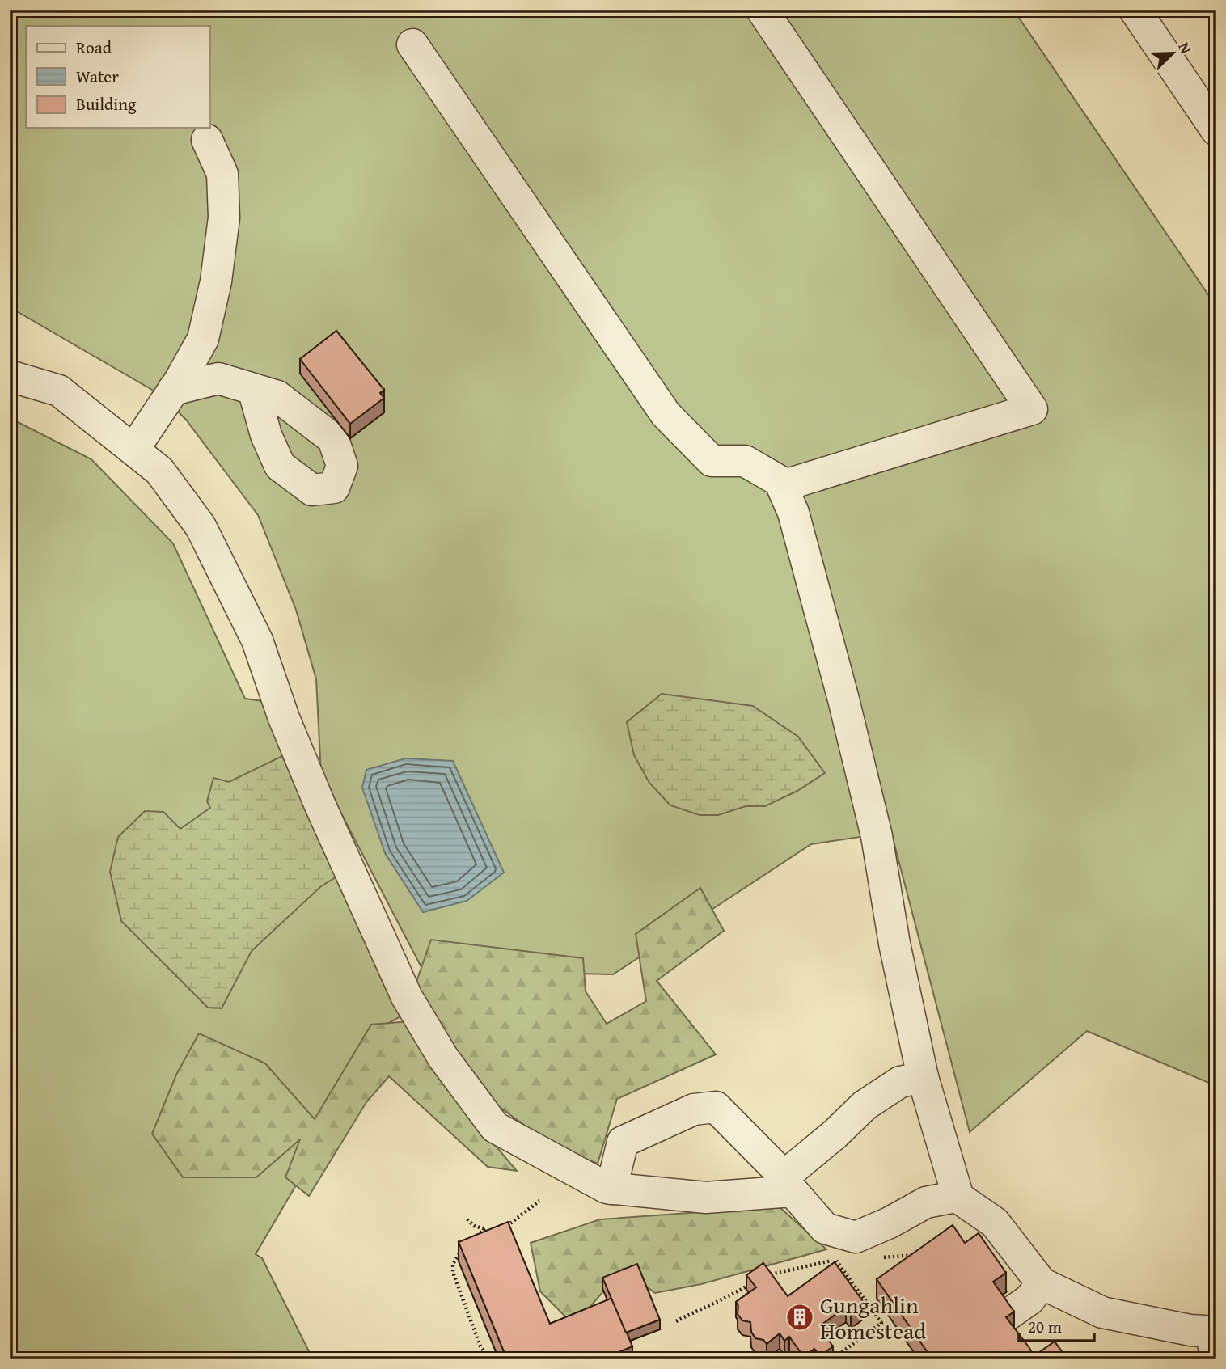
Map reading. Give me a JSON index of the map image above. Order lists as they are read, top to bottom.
{
  "places": {
    "building": ["Gungahlin Homestead"]
  },
  "legend": ["Road", "Water", "Building"],
  "scale_bar": "20 m",
  "north": "top right"
}
